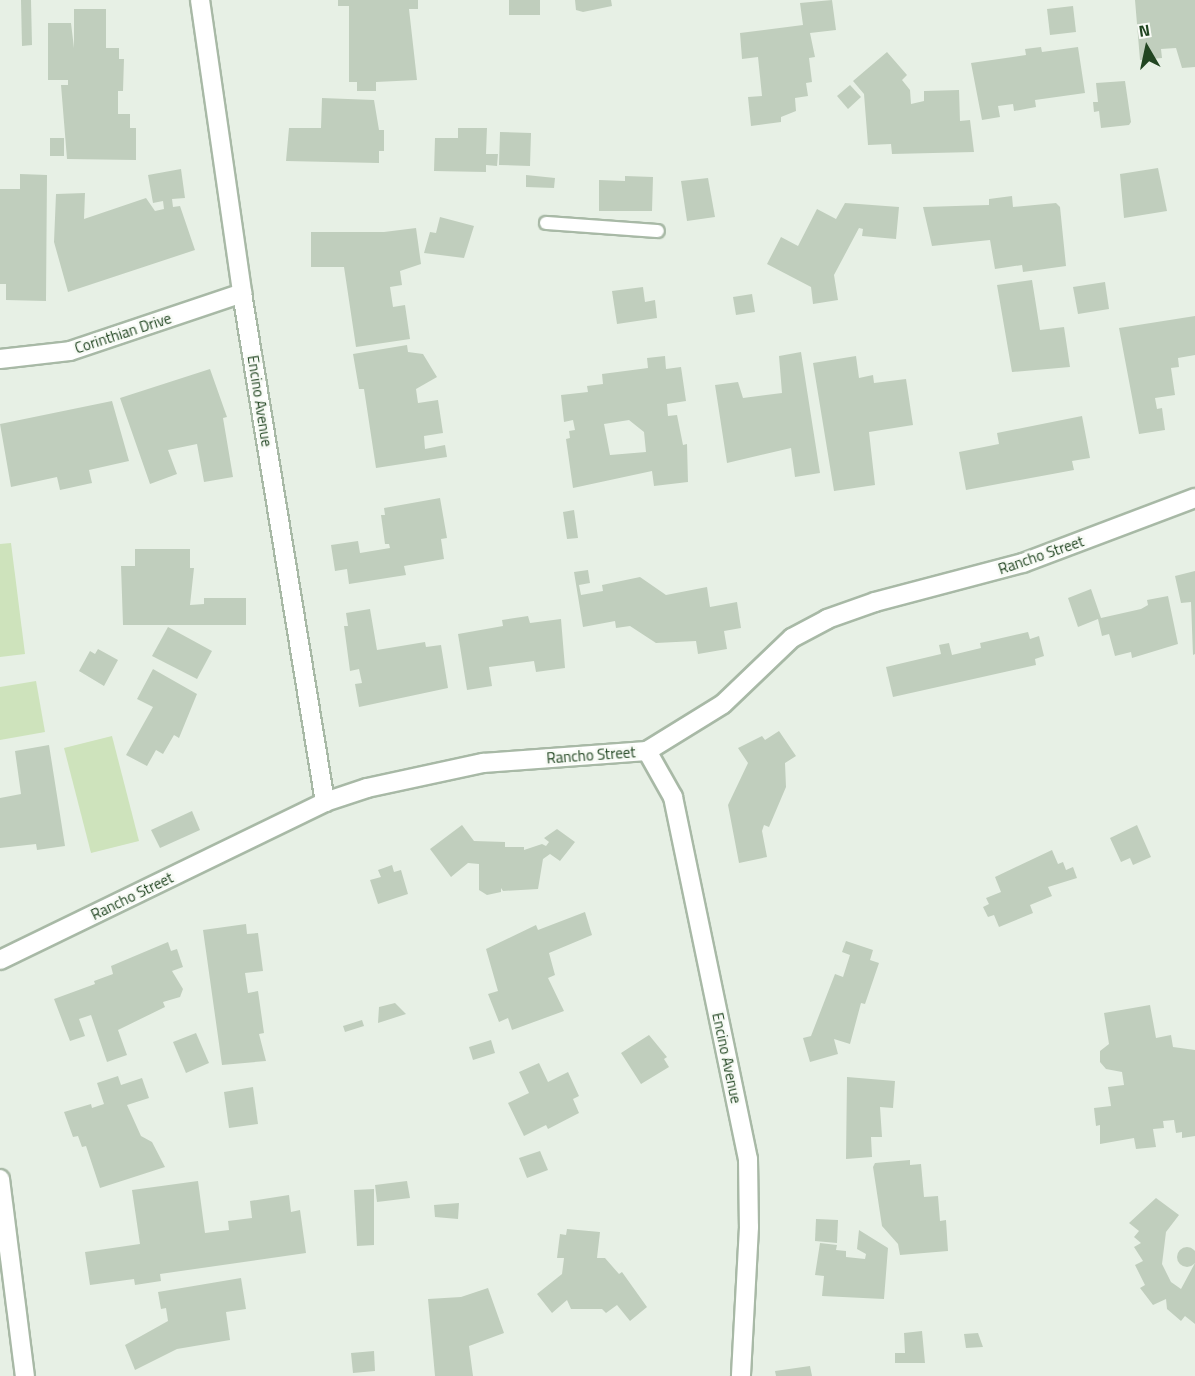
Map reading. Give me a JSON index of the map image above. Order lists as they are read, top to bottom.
{
  "streets": {
    "street": ["Corinthian Drive", "Encino Avenue", "Rancho Street"]
  },
  "crossings": [
    ["Corinthian Drive", "Encino Avenue"],
    ["Encino Avenue", "Rancho Street"]
  ],
  "north": "top"
}
